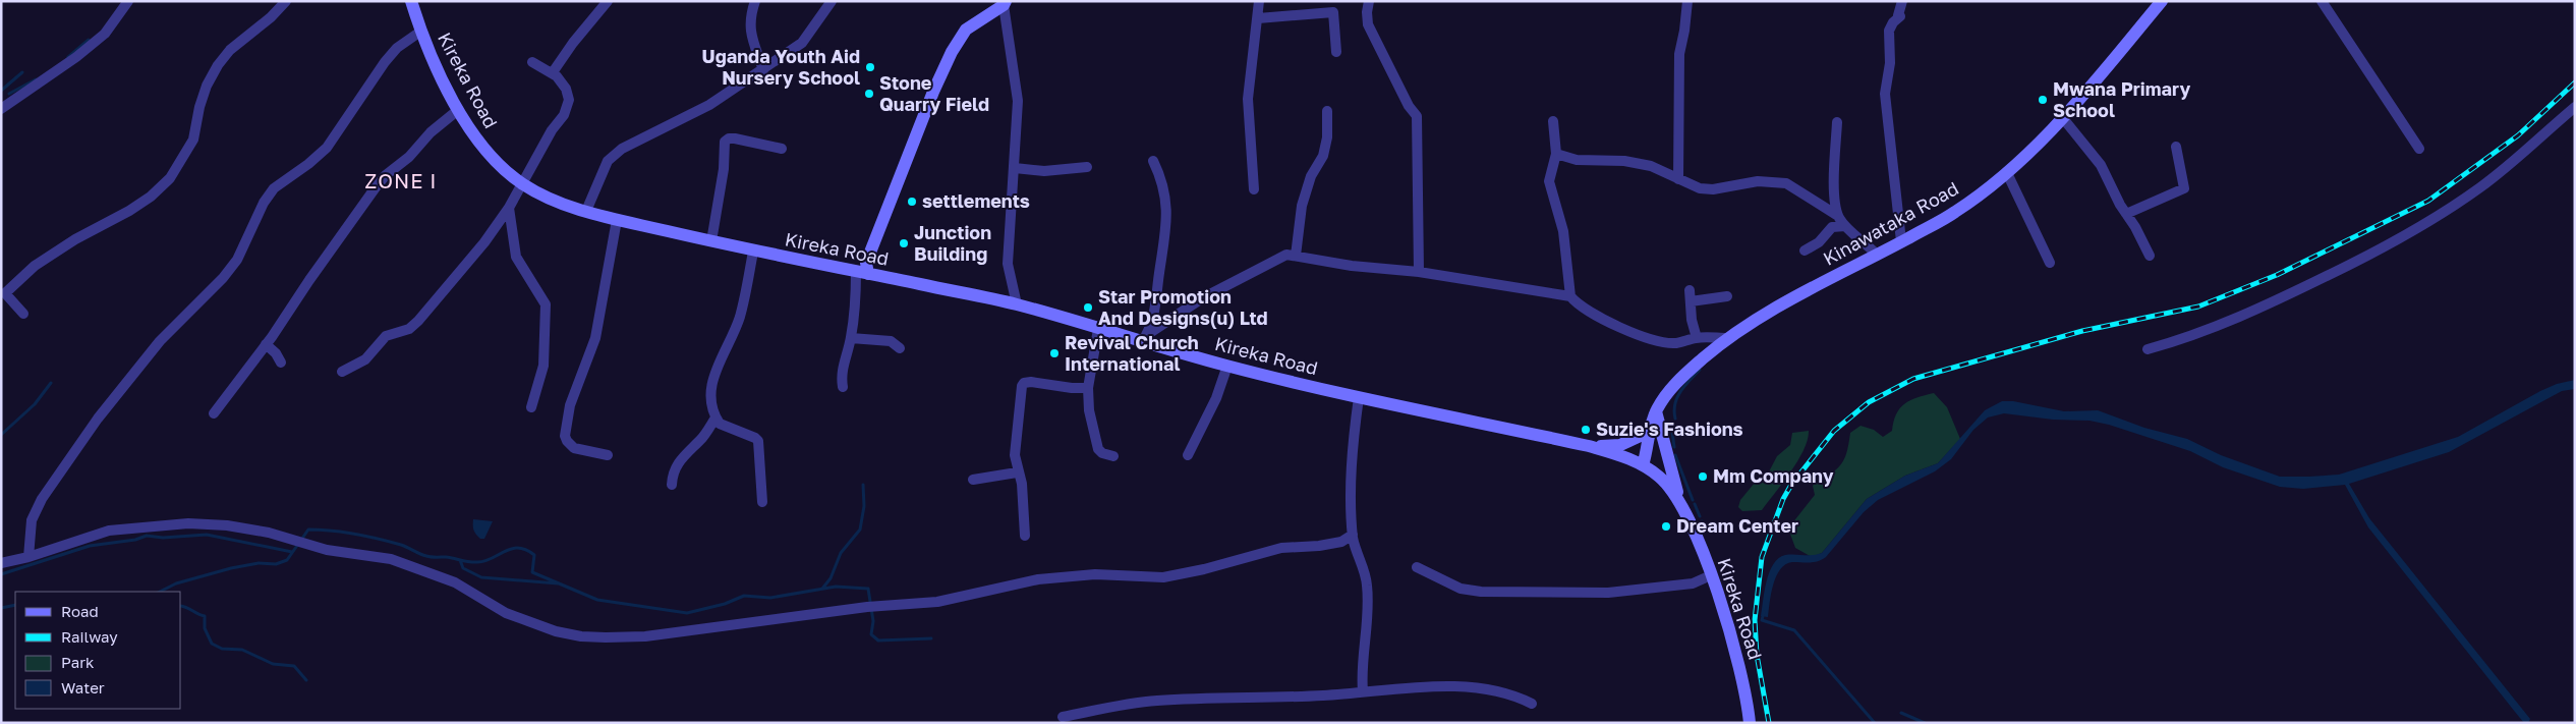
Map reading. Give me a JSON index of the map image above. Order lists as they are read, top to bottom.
{
  "streets": {
    "main road": ["Kireka Road", "Kinawataka Road"]
  },
  "crossings": [
    ["Kireka Road", "Kinawataka Road"]
  ],
  "districts": ["ZONE I"],
  "places": [
    "Uganda Youth Aid Nursery School",
    "Stone Quarry Field",
    "Mwana Primary School",
    "settlements",
    "Junction Building",
    "Star Promotion And Designs(u) Ltd",
    "Revival Church International",
    "Suzie's Fashions",
    "Mm Company",
    "Dream Center"
  ],
  "legend": [
    "Road",
    "Railway",
    "Park",
    "Water"
  ]
}
